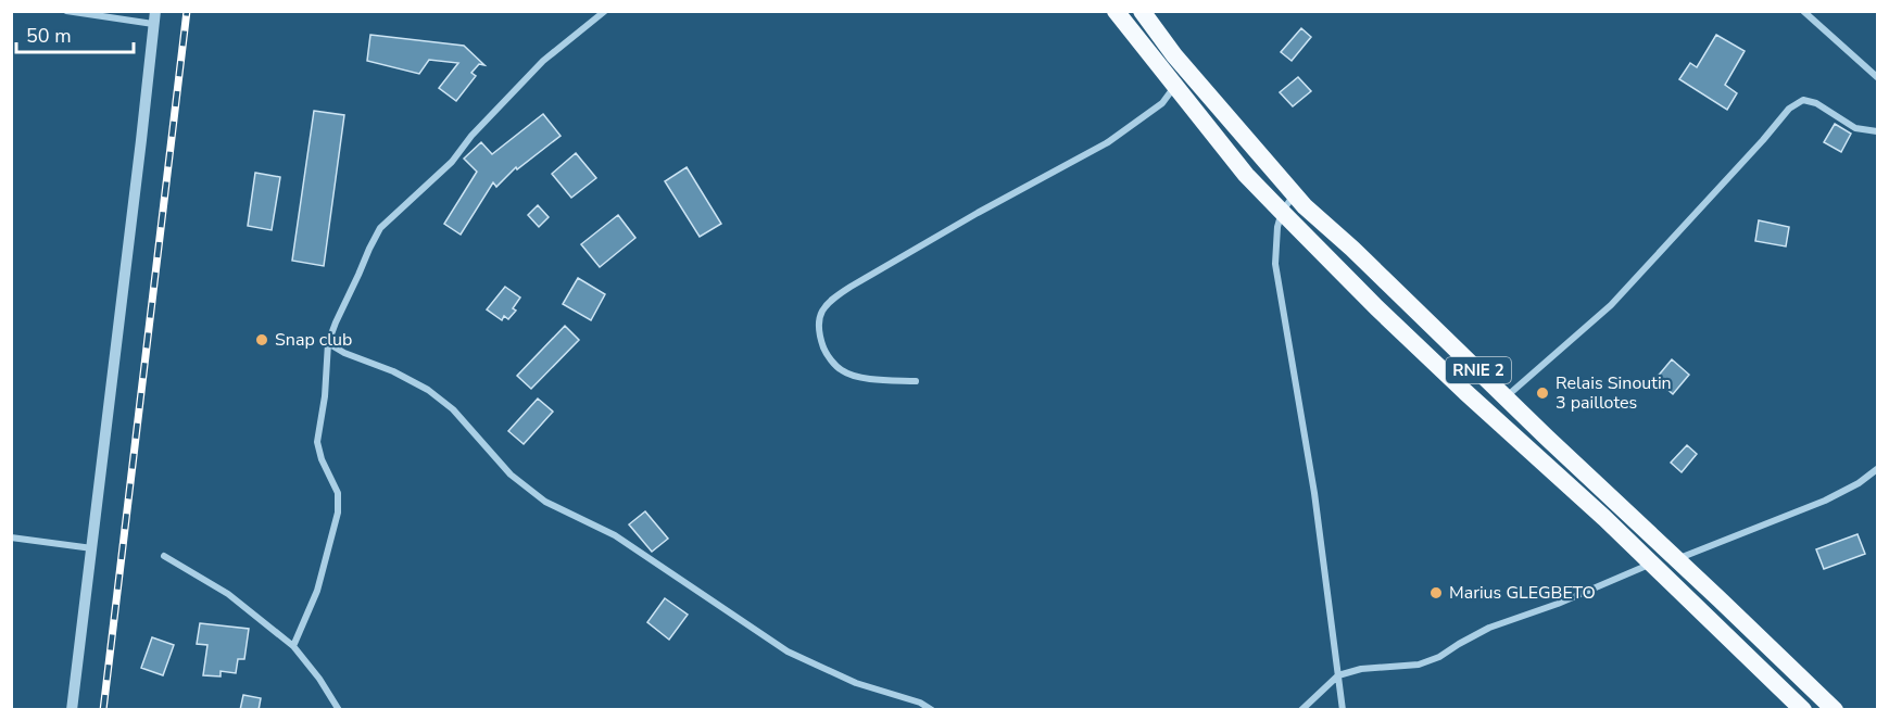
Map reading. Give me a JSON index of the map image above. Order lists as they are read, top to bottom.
{
  "streets": {
    "highway": ["RNIE 2"]
  },
  "places": ["Snap club", "Relais Sinoutin 3 paillotes", "Marius GLEGBETO"],
  "scale_bar": "50 m"
}
